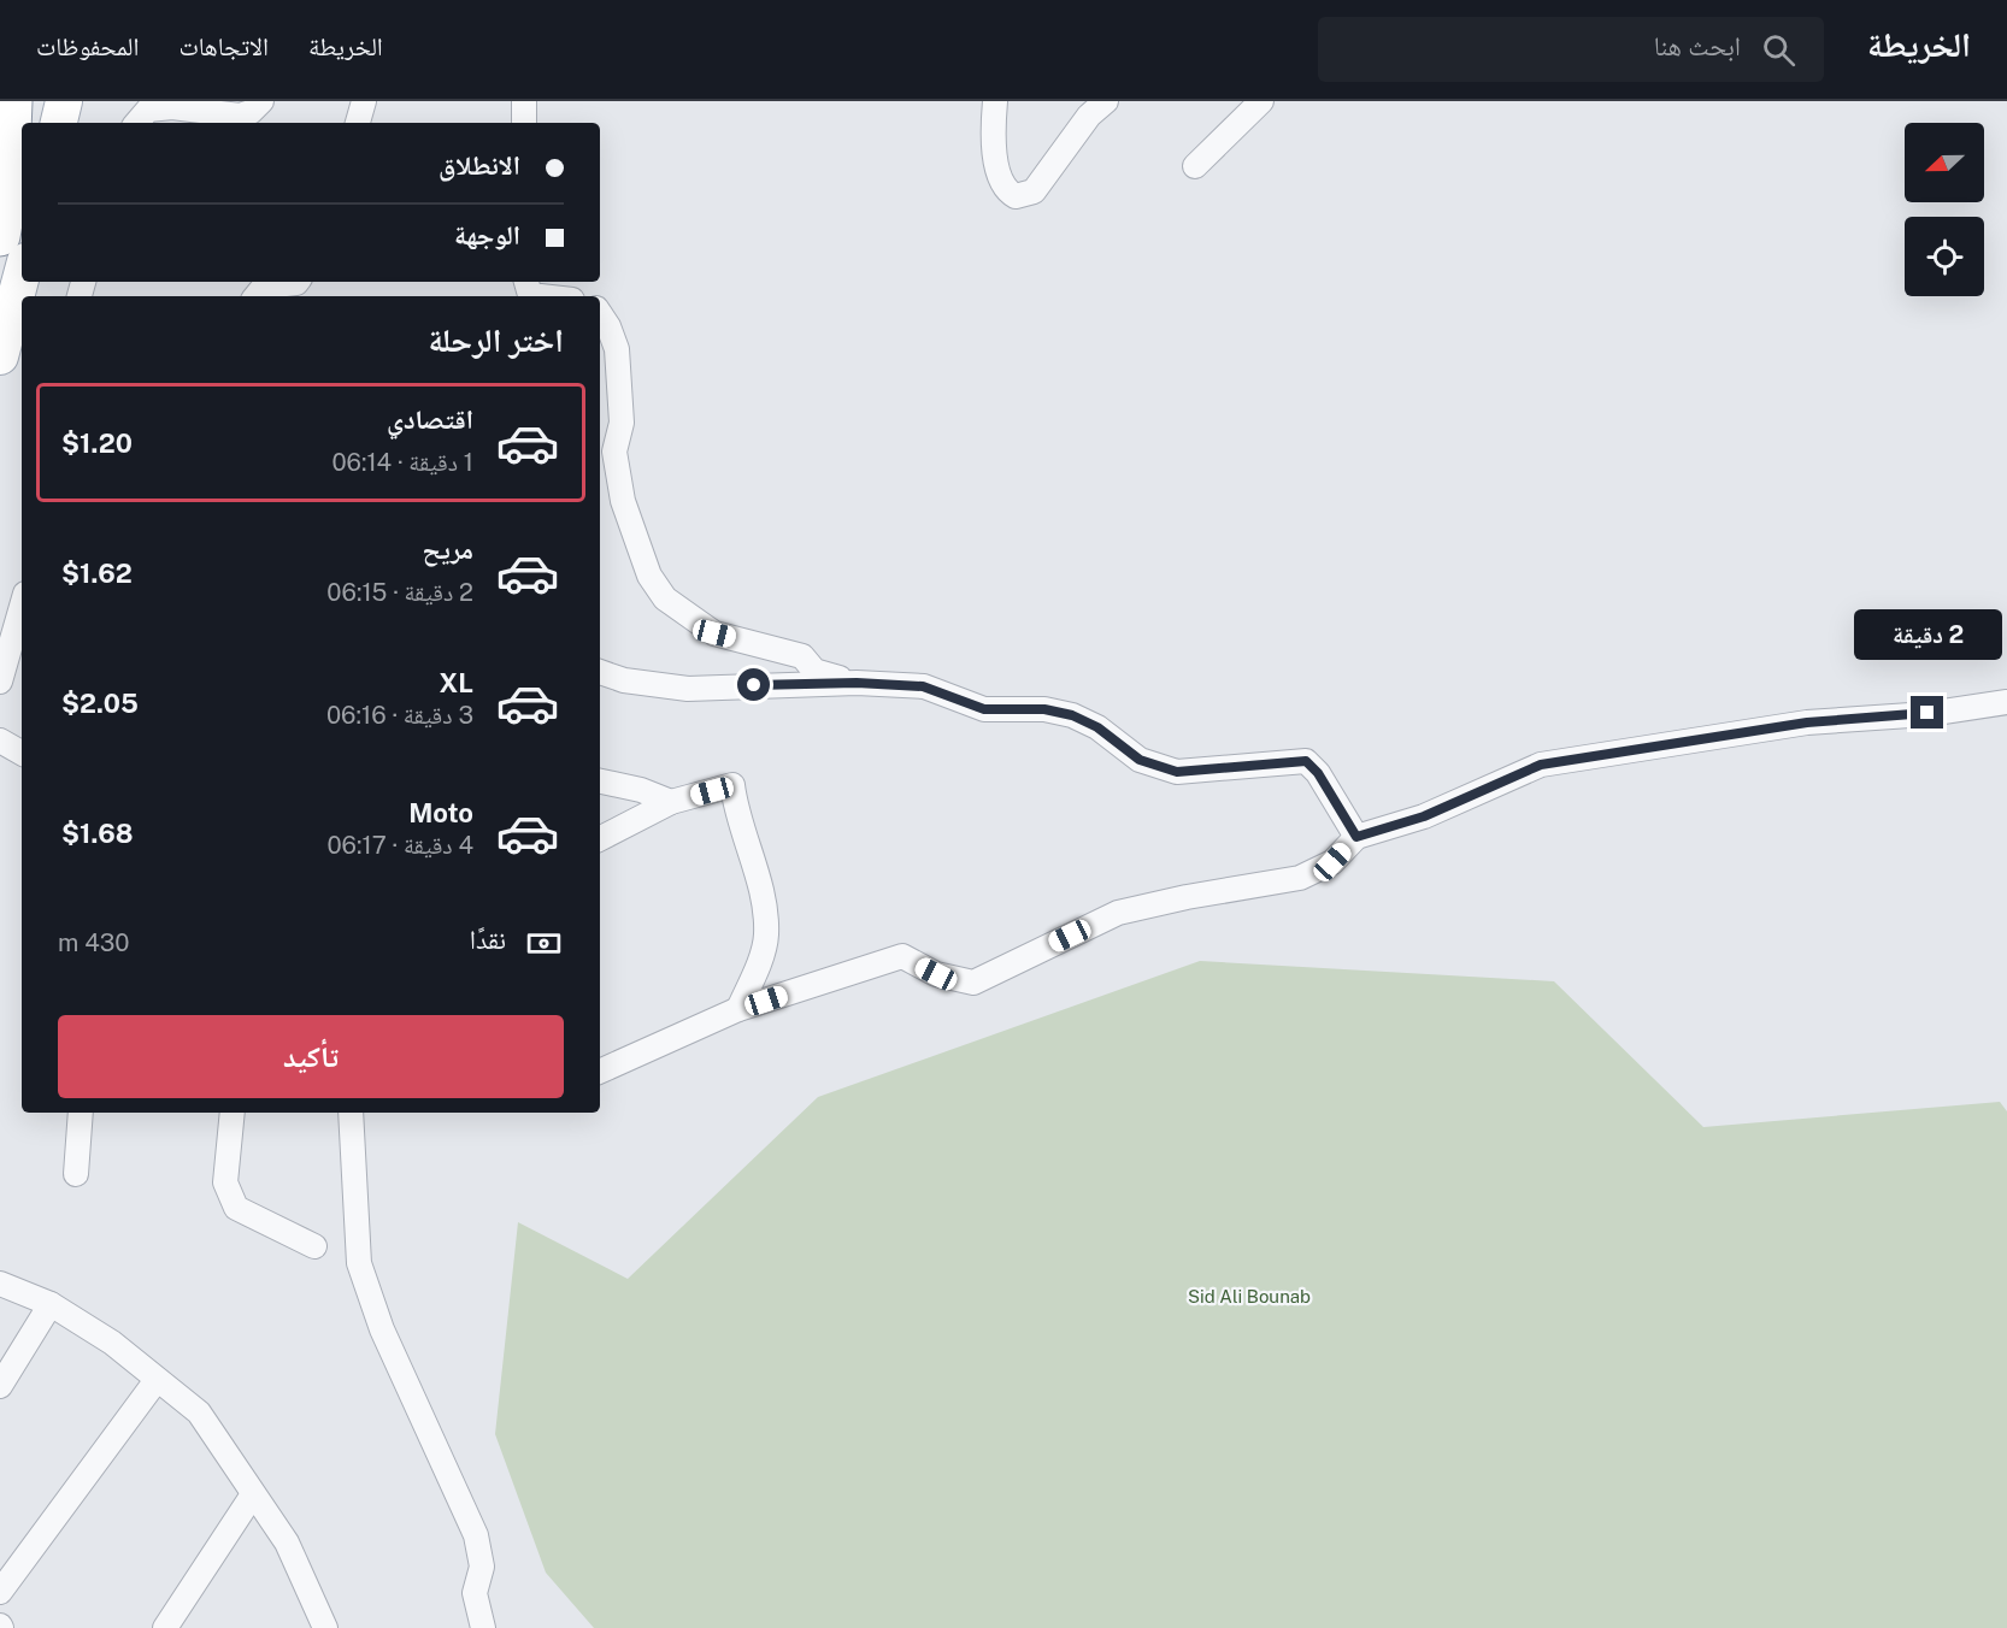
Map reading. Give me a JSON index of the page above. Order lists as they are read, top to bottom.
{
  "parks": ["Sid Ali Bounab"],
  "north": "left",
  "page": {
    "header": "الخريطة",
    "search": "ابحث هنا",
    "nav": ["الخريطة", "الاتجاهات", "المحفوظات"],
    "banner": ["الانطلاق", "الوجهة"],
    "heading": "اختر الرحلة",
    "list": [
      {
        "name": "اقتصادي",
        "note": "1 دقيقة · 06:14",
        "value": "$1.20"
      },
      {
        "name": "مريح",
        "note": "2 دقيقة · 06:15",
        "value": "$1.62"
      },
      {
        "name": "XL",
        "note": "3 دقيقة · 06:16",
        "value": "$2.05"
      },
      {
        "name": "Moto",
        "note": "4 دقيقة · 06:17",
        "value": "$1.68"
      }
    ],
    "bubble": "2 دقيقة",
    "pay": ["نقدًا", "430 m"],
    "buttons": "تأكيد"
  }
}
